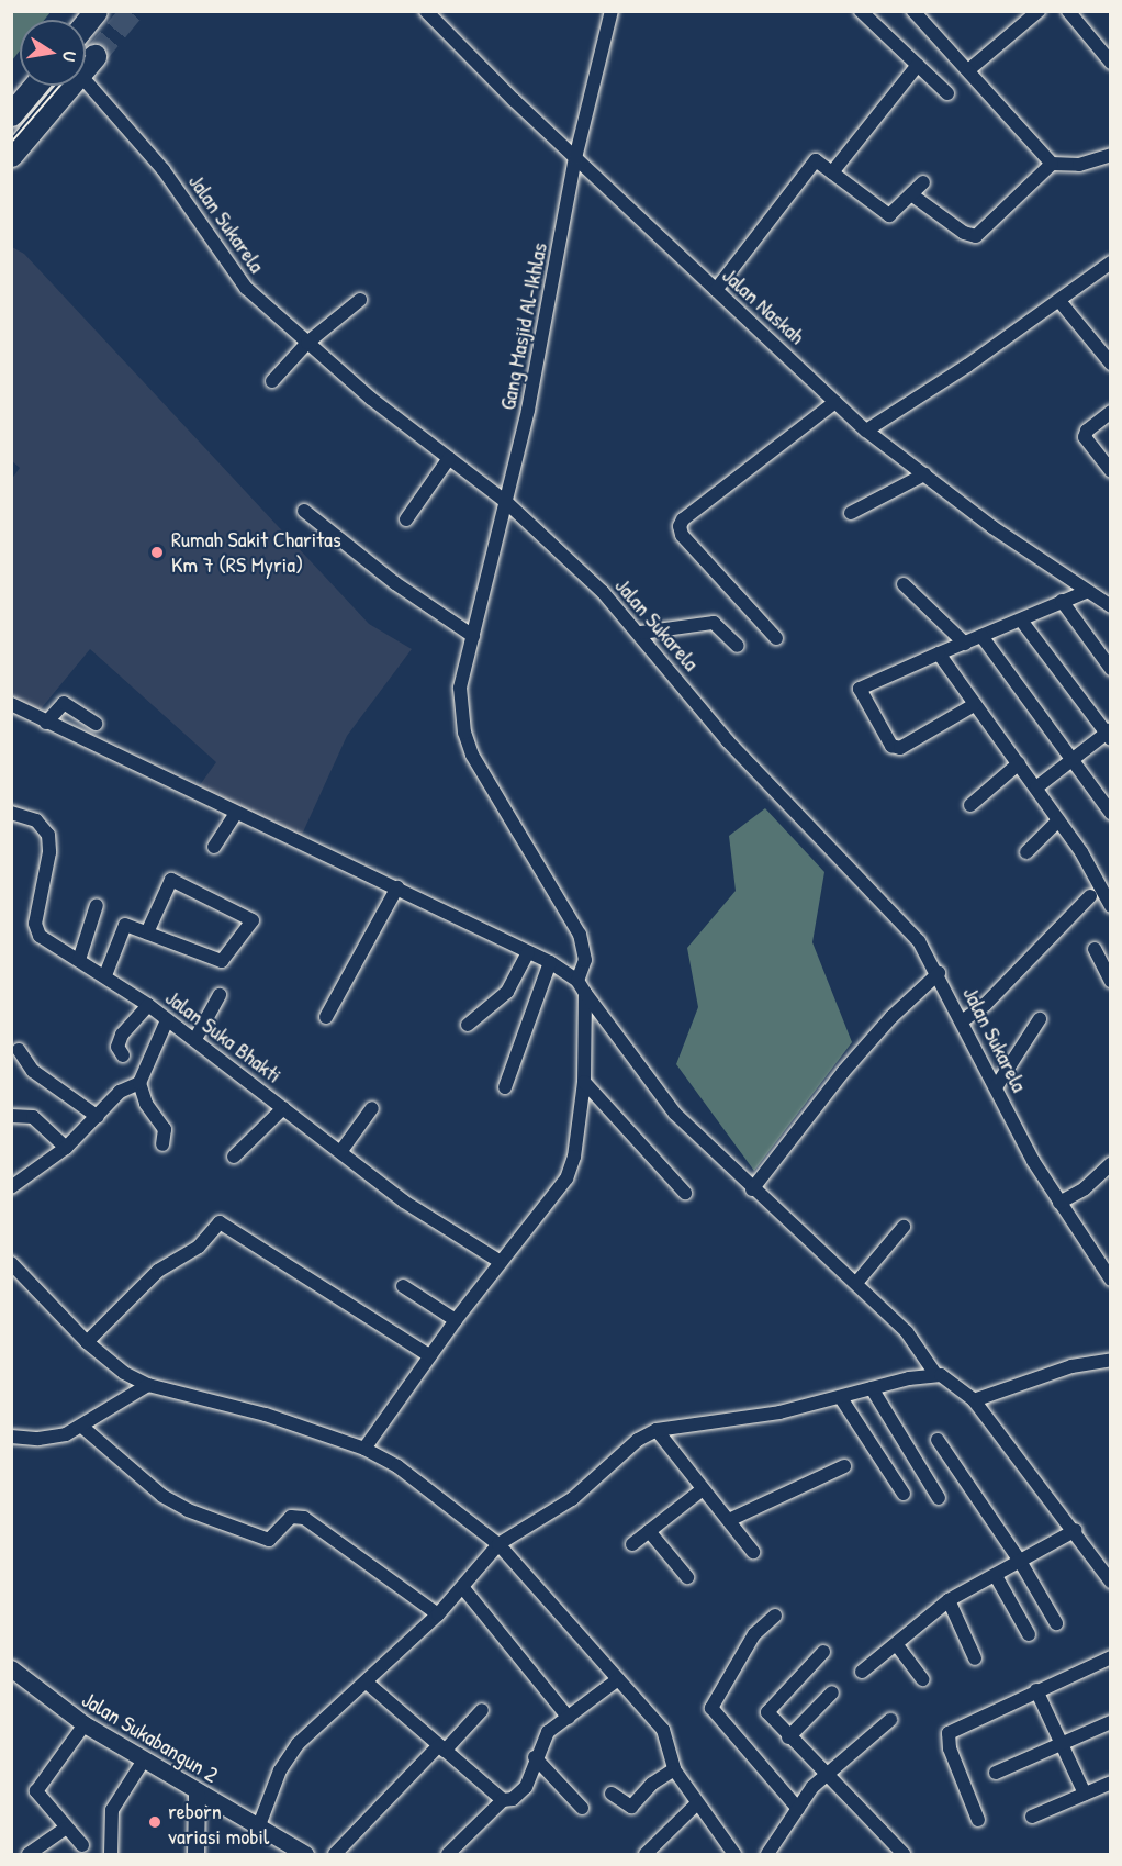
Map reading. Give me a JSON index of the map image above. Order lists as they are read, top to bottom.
{
  "streets": {
    "street": [
      "Jalan Sukarela",
      "Jalan Naskah",
      "Gang Masjid Al-Ikhlas",
      "Jalan Suka Bhakti",
      "Jalan Sukabangun 2"
    ]
  },
  "crossings": [
    ["Jalan Sukarela", "Gang Masjid Al-Ikhlas"],
    ["Jalan Naskah", "Gang Masjid Al-Ikhlas"],
    ["Gang Masjid Al-Ikhlas", "Jalan Suka Bhakti"]
  ],
  "places": ["Rumah Sakit Charitas Km 7 (RS Myria)", "reborn variasi mobil"],
  "north": "right"
}
